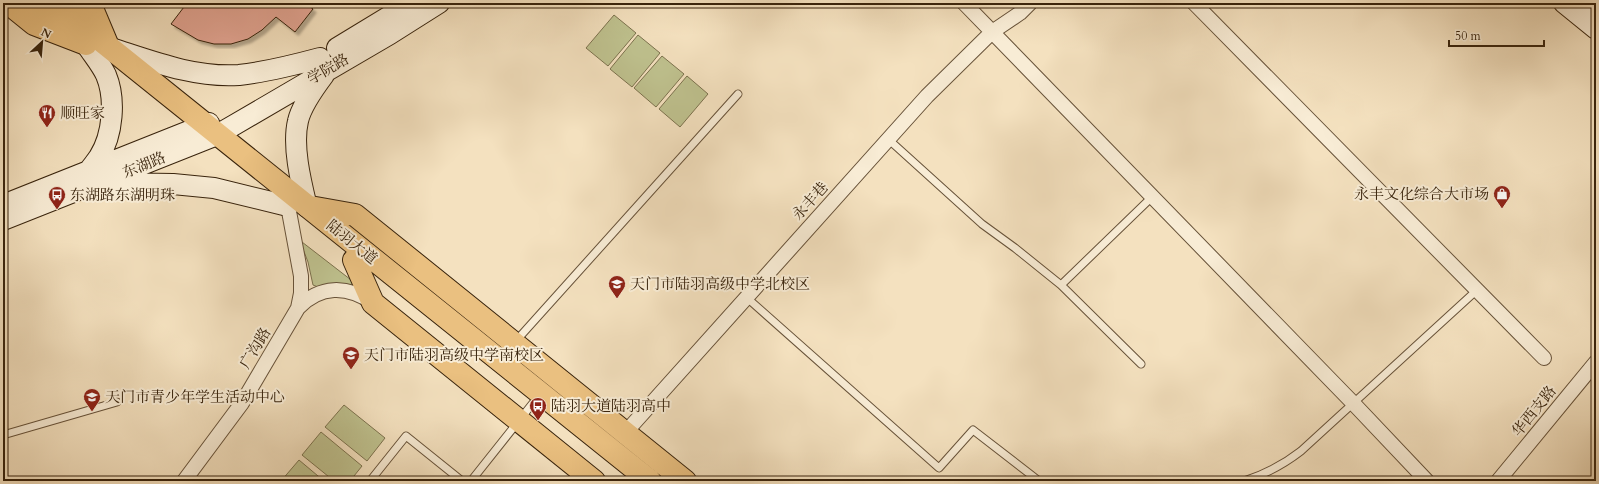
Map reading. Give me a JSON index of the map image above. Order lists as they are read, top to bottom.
{
  "streets": {
    "main road": ["学院路", "东湖路", "陆羽大道"],
    "street": ["永丰巷", "广沟路", "华西支路"]
  },
  "crossings": [
    ["学院路", "东湖路"],
    ["学院路", "陆羽大道"],
    ["东湖路", "陆羽大道"]
  ],
  "places": {
    "restaurant": ["顺旺家"],
    "shop": ["永丰文化综合大市场"],
    "bus stop": ["东湖路东湖明珠", "陆羽大道陆羽高中"],
    "school or university": ["天门市陆羽高级中学北校区", "天门市陆羽高级中学南校区", "天门市青少年学生活动中心"]
  },
  "scale_bar": "50 m",
  "north": "top right"
}
